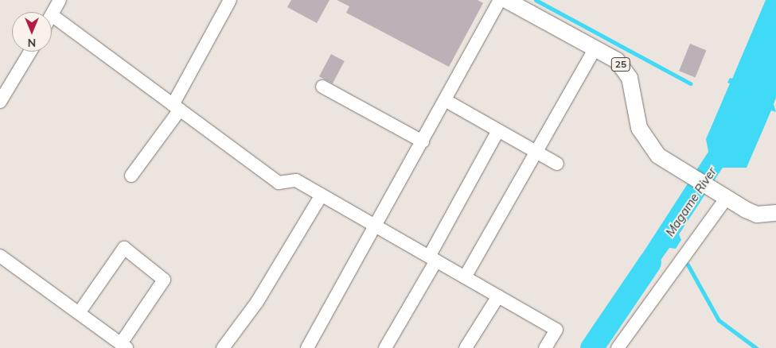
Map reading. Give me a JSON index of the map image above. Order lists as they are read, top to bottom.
{
  "streets": {
    "main road": ["25"]
  },
  "water": ["Magame River"],
  "north": "bottom"
}
